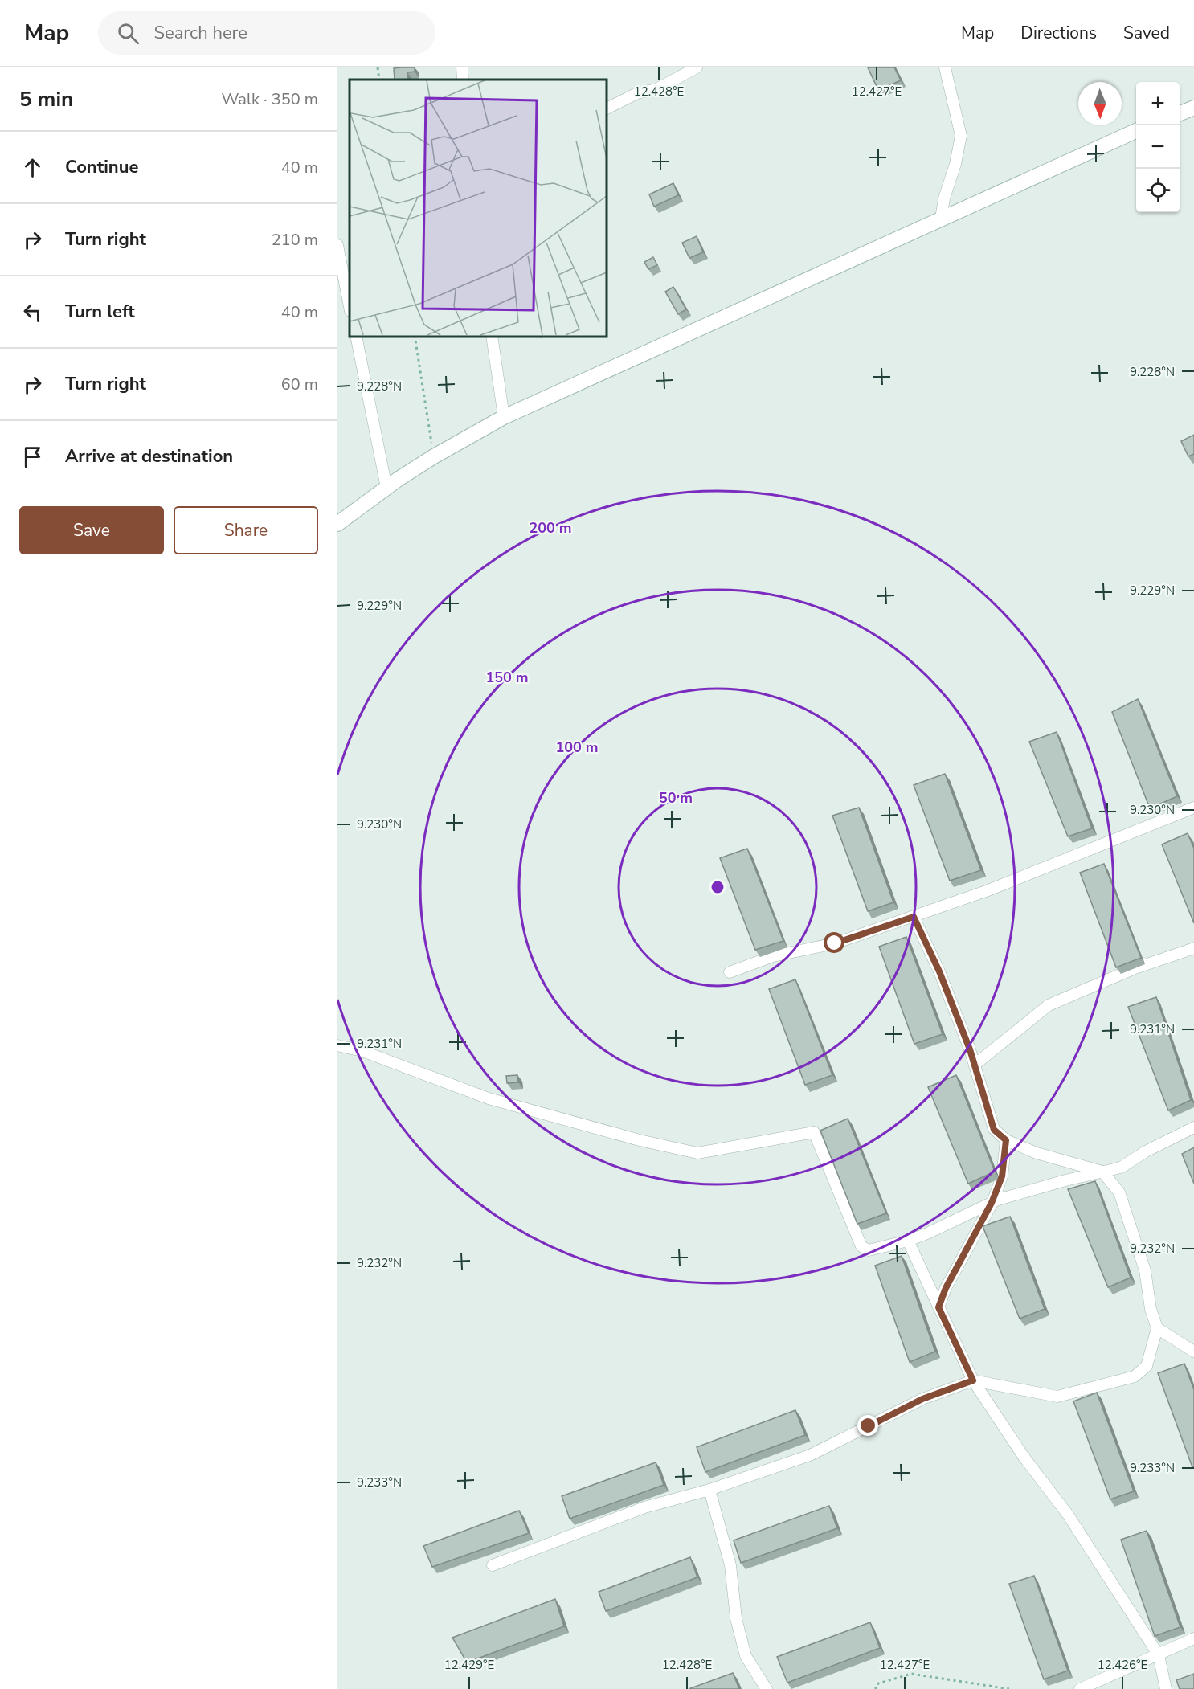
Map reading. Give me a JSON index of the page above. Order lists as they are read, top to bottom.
{
  "north": "bottom",
  "page": {
    "header": "Map",
    "search": "Search here",
    "nav": ["Map", "Directions", "Saved"],
    "heading": ["5 min", "Walk · 350 m"],
    "map_buttons": ["+", "−"],
    "list": [
      ["Continue", "40 m"],
      ["Turn right", "210 m"],
      ["Turn left", "40 m"],
      ["Turn right", "60 m"],
      "Arrive at destination"
    ],
    "buttons": ["Save", "Share"]
  },
  "coordinates": [
    "12.428°E",
    "12.427°E",
    "9.228°N",
    "9.229°N",
    "9.230°N",
    "9.231°N",
    "9.232°N",
    "9.233°N",
    "12.429°E",
    "12.426°E"
  ],
  "rings": [
    "200 m",
    "150 m",
    "100 m",
    "50 m"
  ]
}
